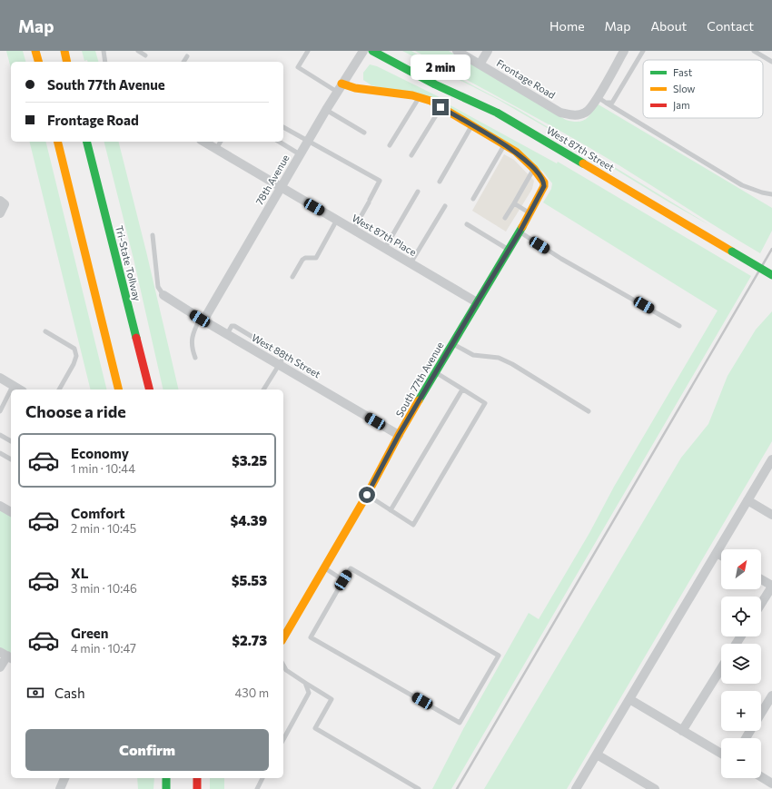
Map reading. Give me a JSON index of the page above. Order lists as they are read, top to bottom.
{
  "streets": {
    "main road": ["West 87th Street", "Tri-State Tollway", "South 77th Avenue"],
    "street": [
      "Frontage Road",
      "78th Avenue",
      "West 87th Place",
      "West 88th Street"
    ]
  },
  "crossings": [
    ["78th Avenue", "West 87th Place"],
    ["78th Avenue", "West 88th Street"],
    ["West 87th Place", "South 77th Avenue"],
    ["West 88th Street", "South 77th Avenue"]
  ],
  "legend": ["Fast", "Slow", "Jam"],
  "north": "top right",
  "page": {
    "header": "Map",
    "nav": [
      "Home",
      "Map",
      "About",
      "Contact"
    ],
    "bubble": "2 min",
    "banner": ["South 77th Avenue", "Frontage Road"],
    "heading": "Choose a ride",
    "list": [
      {
        "name": "Economy",
        "note": "1 min · 10:44",
        "value": "$3.25"
      },
      {
        "name": "Comfort",
        "note": "2 min · 10:45",
        "value": "$4.39"
      },
      {
        "name": "XL",
        "note": "3 min · 10:46",
        "value": "$5.53"
      },
      {
        "name": "Green",
        "note": "4 min · 10:47",
        "value": "$2.73"
      }
    ],
    "map_buttons": ["+", "−"],
    "pay": ["Cash", "430 m"],
    "buttons": "Confirm"
  }
}
